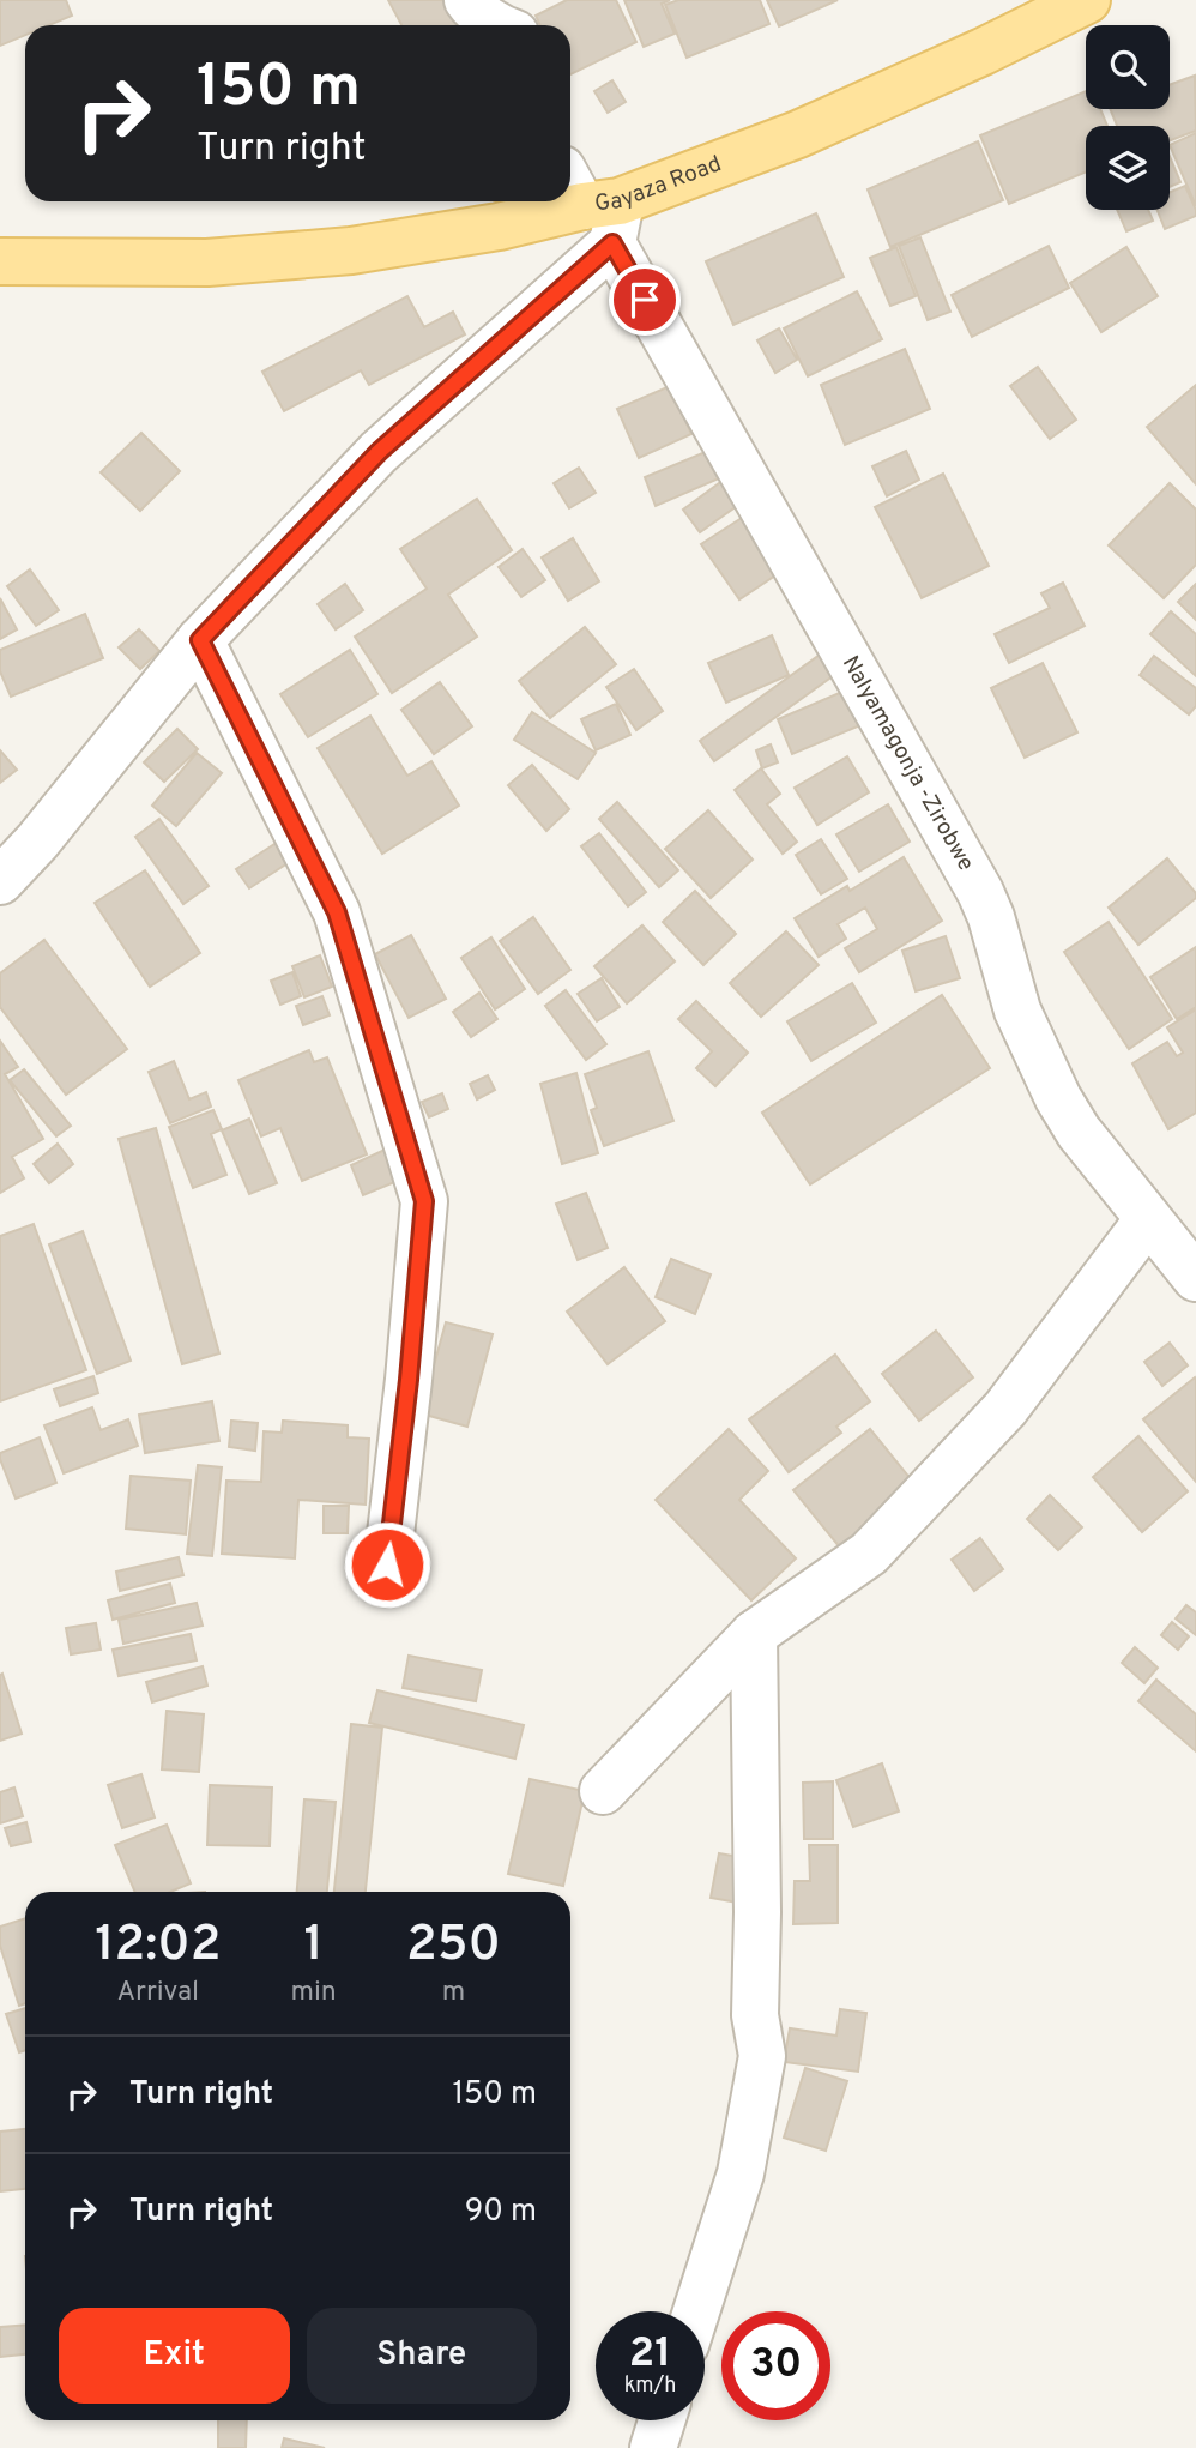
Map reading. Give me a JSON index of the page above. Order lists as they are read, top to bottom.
{
  "streets": {
    "main road": ["Gayaza Road"],
    "street": ["Nalyamagonja -Zirobwe"]
  },
  "crossings": [
    ["Gayaza Road", "Nalyamagonja -Zirobwe"]
  ],
  "page": {
    "turn": ["150 m", "Turn right"],
    "eta": [
      "12:02",
      "Arrival",
      "1",
      "min",
      "250",
      "m"
    ],
    "list": [
      {
        "name": "Turn right",
        "value": "150 m"
      },
      {
        "name": "Turn right",
        "value": "90 m"
      }
    ],
    "buttons": ["Exit", "Share"],
    "speed": "21 km/h",
    "limit": "30"
  }
}
